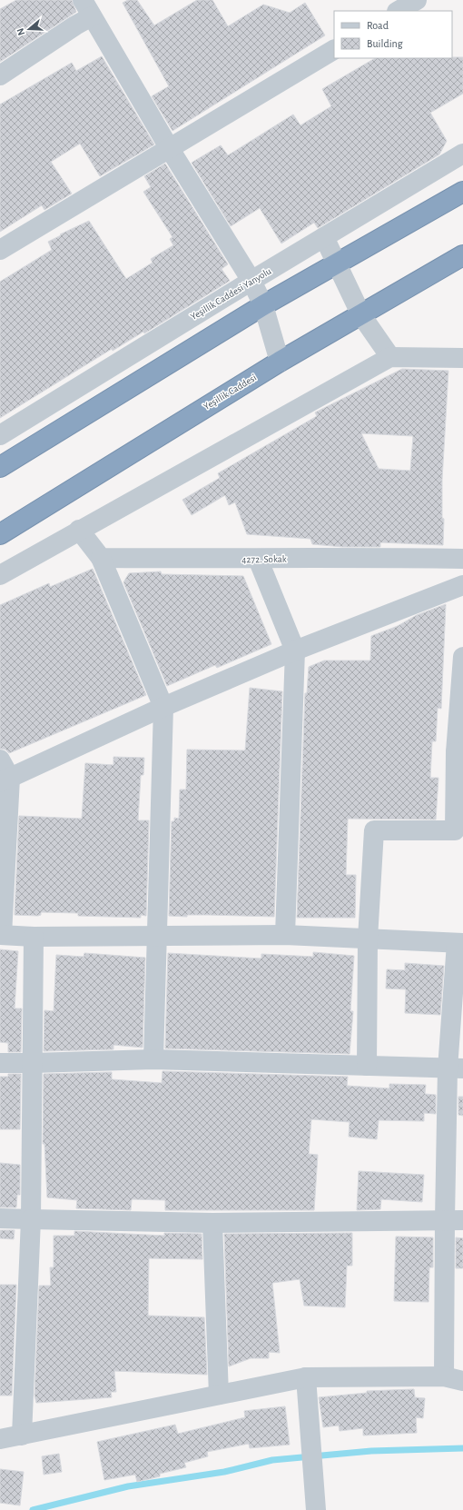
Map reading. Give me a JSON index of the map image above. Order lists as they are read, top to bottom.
{
  "streets": {
    "highway": ["Yeşillik Caddesi"],
    "street": ["Yeşillik Caddesi Yanyolu", "4272. Sokak"]
  },
  "legend": ["Road", "Building"],
  "north": "left"
}
